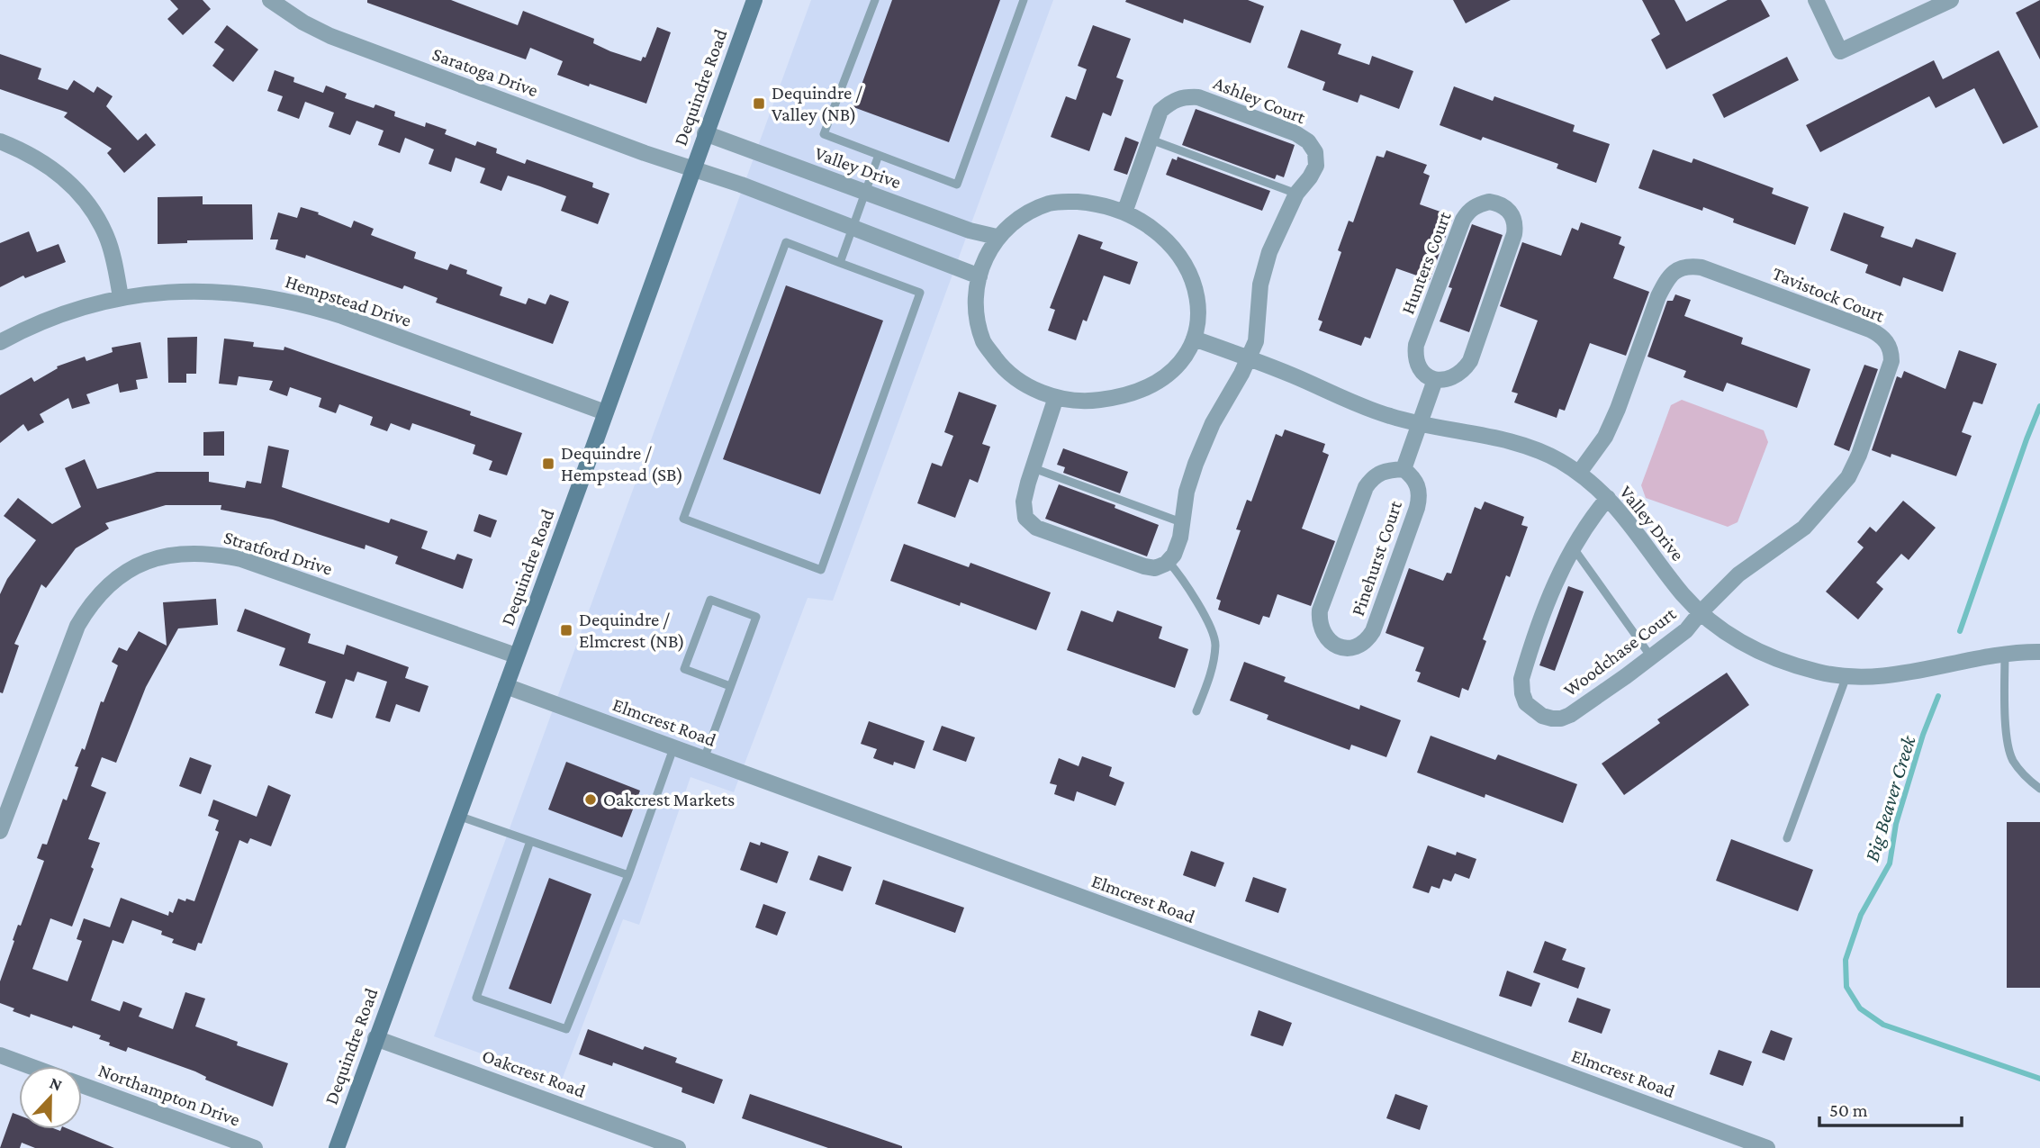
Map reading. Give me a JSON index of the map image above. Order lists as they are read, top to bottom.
{
  "streets": {
    "main road": ["Dequindre Road"],
    "street": [
      "Saratoga Drive",
      "Ashley Court",
      "Valley Drive",
      "Hunters Court",
      "Tavistock Court",
      "Hempstead Drive",
      "Stratford Drive",
      "Pinehurst Court",
      "Woodchase Court",
      "Elmcrest Road",
      "Oakcrest Road",
      "Northampton Drive"
    ]
  },
  "crossings": [
    ["Saratoga Drive", "Dequindre Road"],
    ["Dequindre Road", "Valley Drive"],
    ["Dequindre Road", "Hempstead Drive"],
    ["Dequindre Road", "Stratford Drive"],
    ["Dequindre Road", "Elmcrest Road"],
    ["Dequindre Road", "Oakcrest Road"],
    ["Ashley Court", "Valley Drive"],
    ["Valley Drive", "Tavistock Court"],
    ["Valley Drive", "Woodchase Court"],
    ["Tavistock Court", "Woodchase Court"]
  ],
  "water": ["Big Beaver Creek"],
  "places": {
    "transit": ["Dequindre / Valley (NB)", "Dequindre / Hempstead (SB)", "Dequindre / Elmcrest (NB)"],
    "other": ["Oakcrest Markets"]
  },
  "scale_bar": "50 m",
  "north": "top"
}
